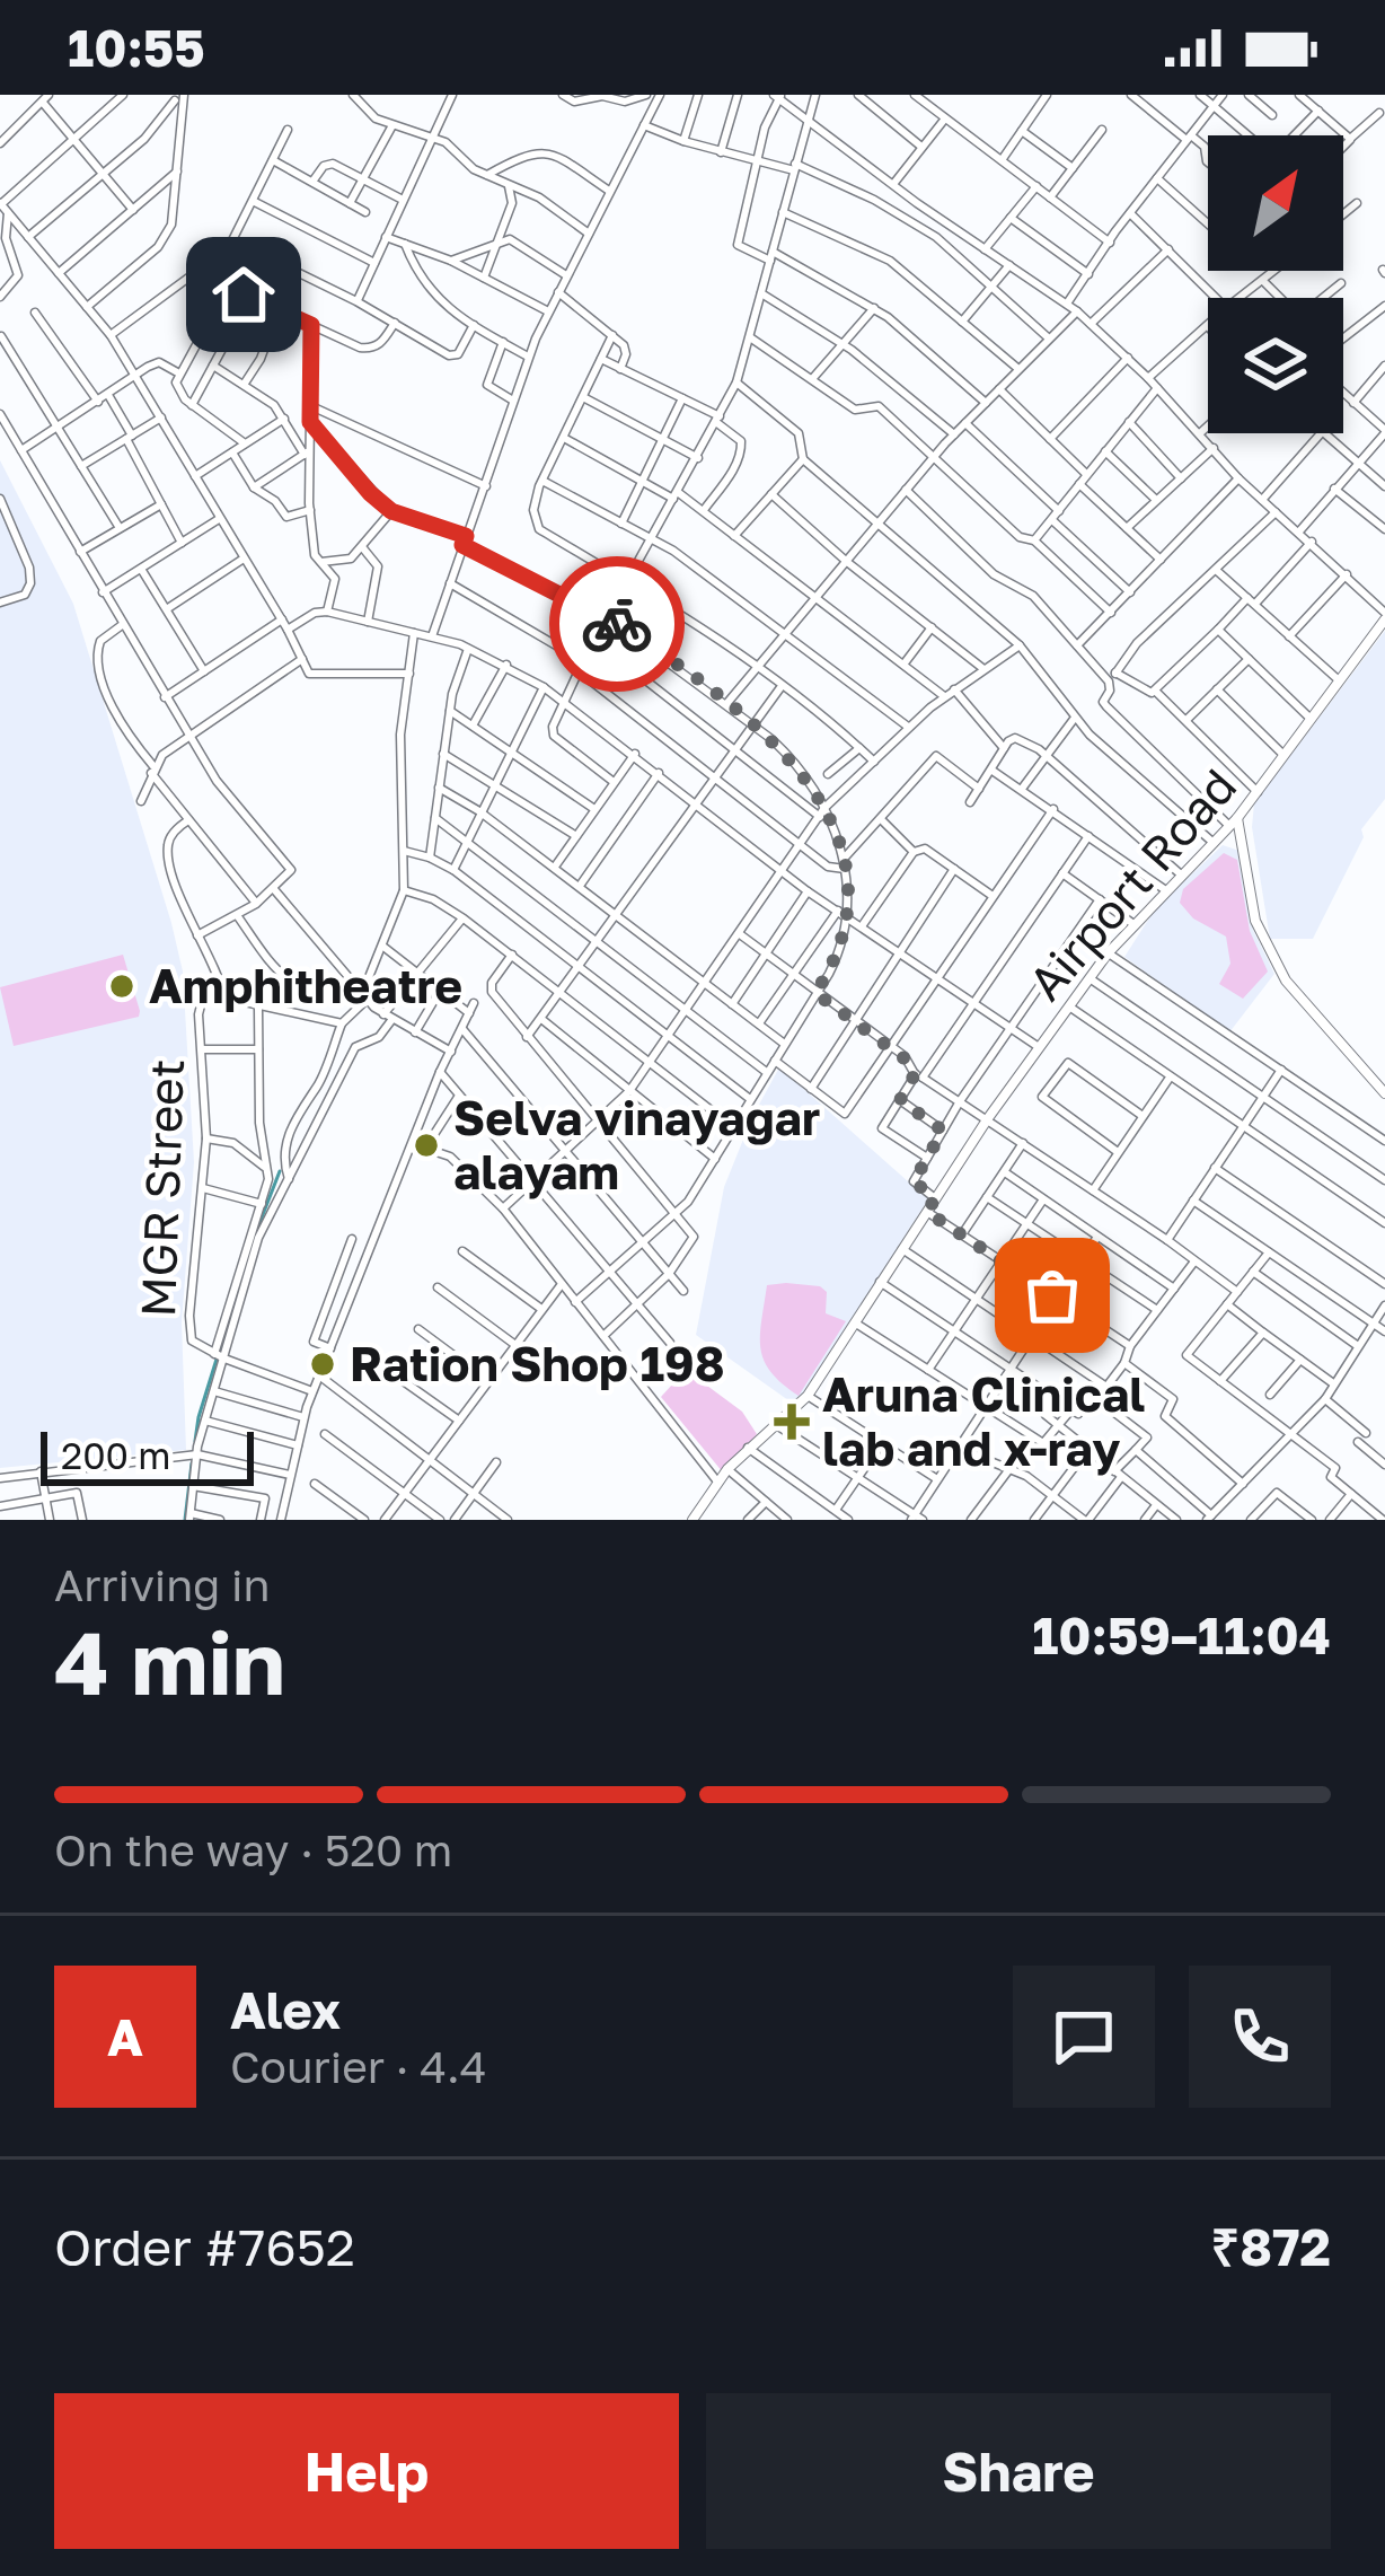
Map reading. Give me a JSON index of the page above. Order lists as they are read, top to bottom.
{
  "streets": {
    "street": ["Airport Road", "MGR Street"]
  },
  "places": {
    "other": ["Amphitheatre", "Selva vinayagar alayam", "Ration Shop 198"],
    "health": ["Aruna Clinical lab and x-ray"]
  },
  "scale_bar": "200 m",
  "north": "top right",
  "page": {
    "status": "10:55",
    "scale": "200 m",
    "heading": ["4 min", "Arriving in", "10:59–11:04"],
    "panel": [
      "Alex",
      "Courier · 4.4",
      "Order #7652",
      "₹872"
    ],
    "bar": "On the way · 520 m",
    "round": "A",
    "buttons": ["Help", "Share"]
  }
}
